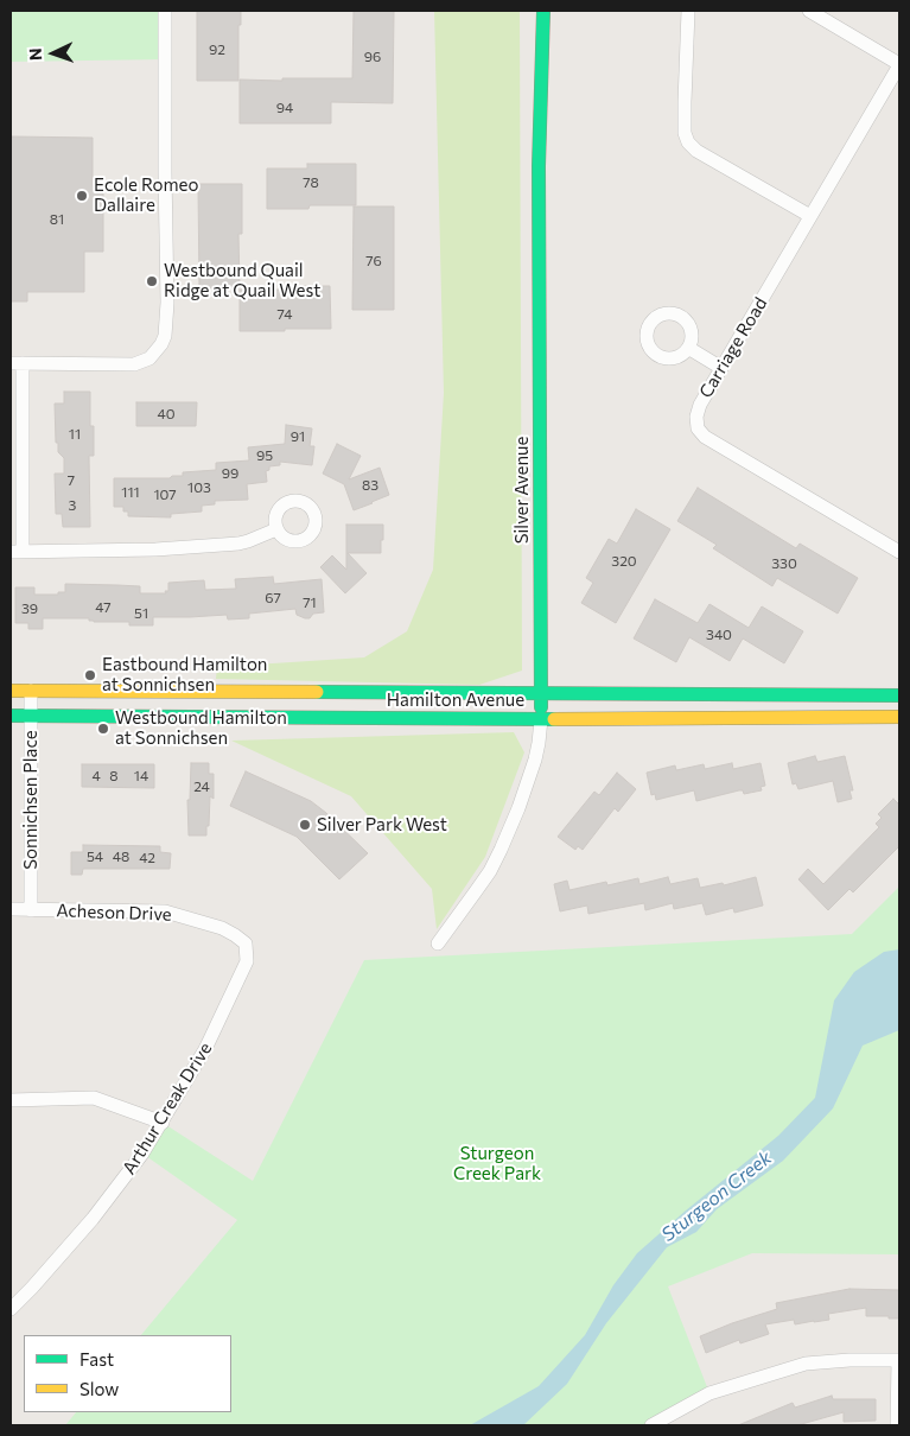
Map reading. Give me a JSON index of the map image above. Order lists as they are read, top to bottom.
{
  "streets": {
    "street": [
      "Carriage Road",
      "Silver Avenue",
      "Hamilton Avenue",
      "Sonnichsen Place",
      "Acheson Drive",
      "Arthur Creak Drive"
    ]
  },
  "crossings": [
    ["Silver Avenue", "Hamilton Avenue"],
    ["Hamilton Avenue", "Sonnichsen Place"],
    ["Sonnichsen Place", "Acheson Drive"],
    ["Acheson Drive", "Arthur Creak Drive"]
  ],
  "water": ["Sturgeon Creek"],
  "parks": ["Sturgeon Creek Park"],
  "places": [
    "Ecole Romeo Dallaire",
    "Westbound Quail Ridge at Quail West",
    "Eastbound Hamilton at Sonnichsen",
    "Westbound Hamilton at Sonnichsen",
    "Silver Park West"
  ],
  "house_numbers": [
    "92",
    "96",
    "94",
    "78",
    "81",
    "76",
    "74",
    "40",
    "11",
    "91",
    "95",
    "99",
    "7",
    "83",
    "103",
    "111",
    "107",
    "3",
    "320",
    "330",
    "67",
    "71",
    "47",
    "39",
    "51",
    "340",
    "4",
    "8",
    "14",
    "24",
    "54",
    "48",
    "42"
  ],
  "legend": ["Fast", "Slow"],
  "north": "left"
}
